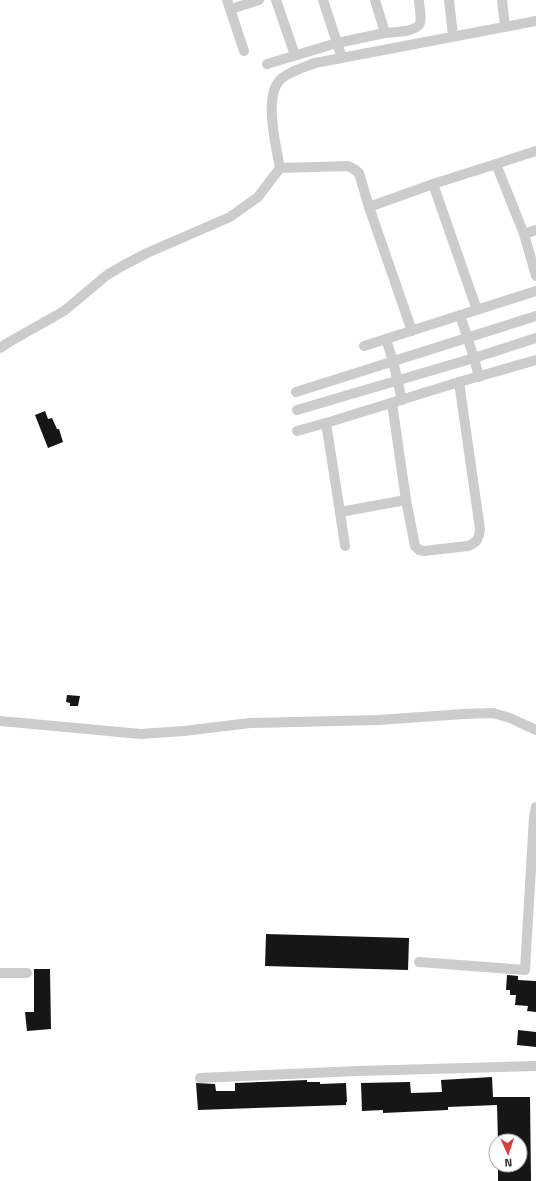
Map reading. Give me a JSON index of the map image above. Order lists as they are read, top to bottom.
{
  "north": "bottom"
}
